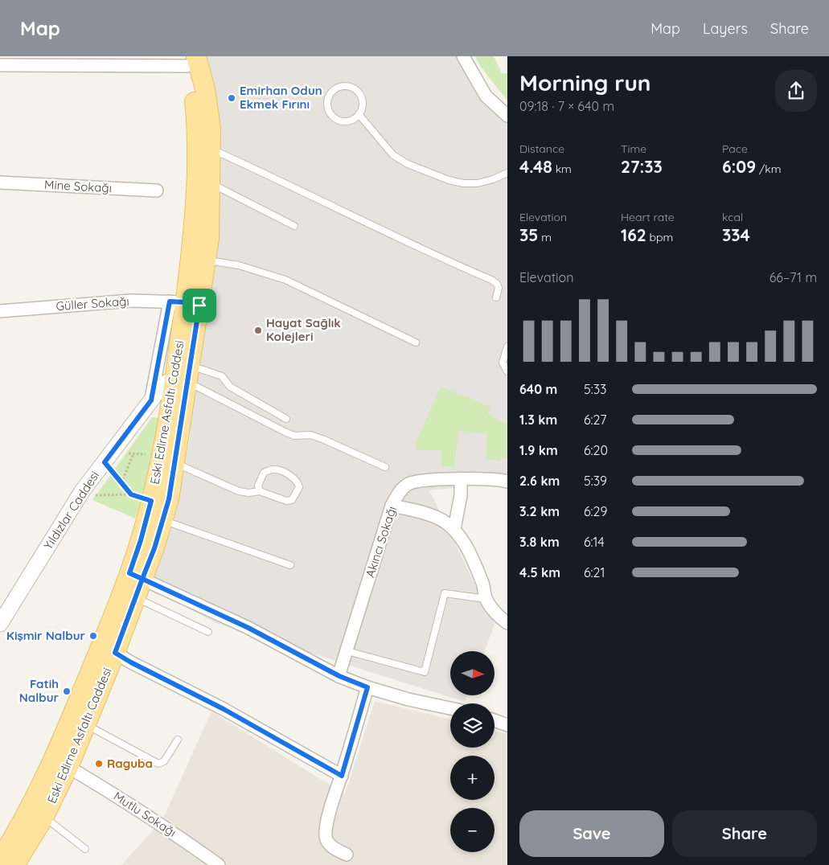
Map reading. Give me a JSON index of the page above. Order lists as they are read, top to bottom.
{
  "streets": {
    "main road": ["Eski Edirne Asfaltı Caddesi"],
    "street": [
      "Mine Sokağı",
      "Güller Sokağı",
      "Yıldızlar Caddesi",
      "Akıncı Sokağı",
      "Mutlu Sokağı"
    ]
  },
  "crossings": [
    ["Güller Sokağı", "Eski Edirne Asfaltı Caddesi"],
    ["Eski Edirne Asfaltı Caddesi", "Yıldızlar Caddesi"],
    ["Eski Edirne Asfaltı Caddesi", "Mutlu Sokağı"]
  ],
  "places": [
    "Emirhan Odun Ekmek Fırını",
    "Hayat Sağlık Kolejleri",
    "Kişmir Nalbur",
    "Fatih Nalbur",
    "Raguba"
  ],
  "north": "right",
  "page": {
    "header": "Map",
    "nav": ["Map", "Layers", "Share"],
    "heading": ["Morning run", "09:18 · 7 × 640 m"],
    "stats": [
      ["Distance", "4.48 km"],
      ["Time", "27:33"],
      ["Pace", "6:09 /km"],
      ["Elevation", "35 m"],
      ["Heart rate", "162 bpm"],
      ["kcal", "334"]
    ],
    "chart": ["Elevation", "66–71 m"],
    "list": [
      {
        "name": "640 m",
        "note": "5:33"
      },
      {
        "name": "1.3 km",
        "note": "6:27"
      },
      {
        "name": "1.9 km",
        "note": "6:20"
      },
      {
        "name": "2.6 km",
        "note": "5:39"
      },
      {
        "name": "3.2 km",
        "note": "6:29"
      },
      {
        "name": "3.8 km",
        "note": "6:14"
      },
      {
        "name": "4.5 km",
        "note": "6:21"
      }
    ],
    "map_buttons": ["+", "−"],
    "buttons": ["Save", "Share"]
  }
}
